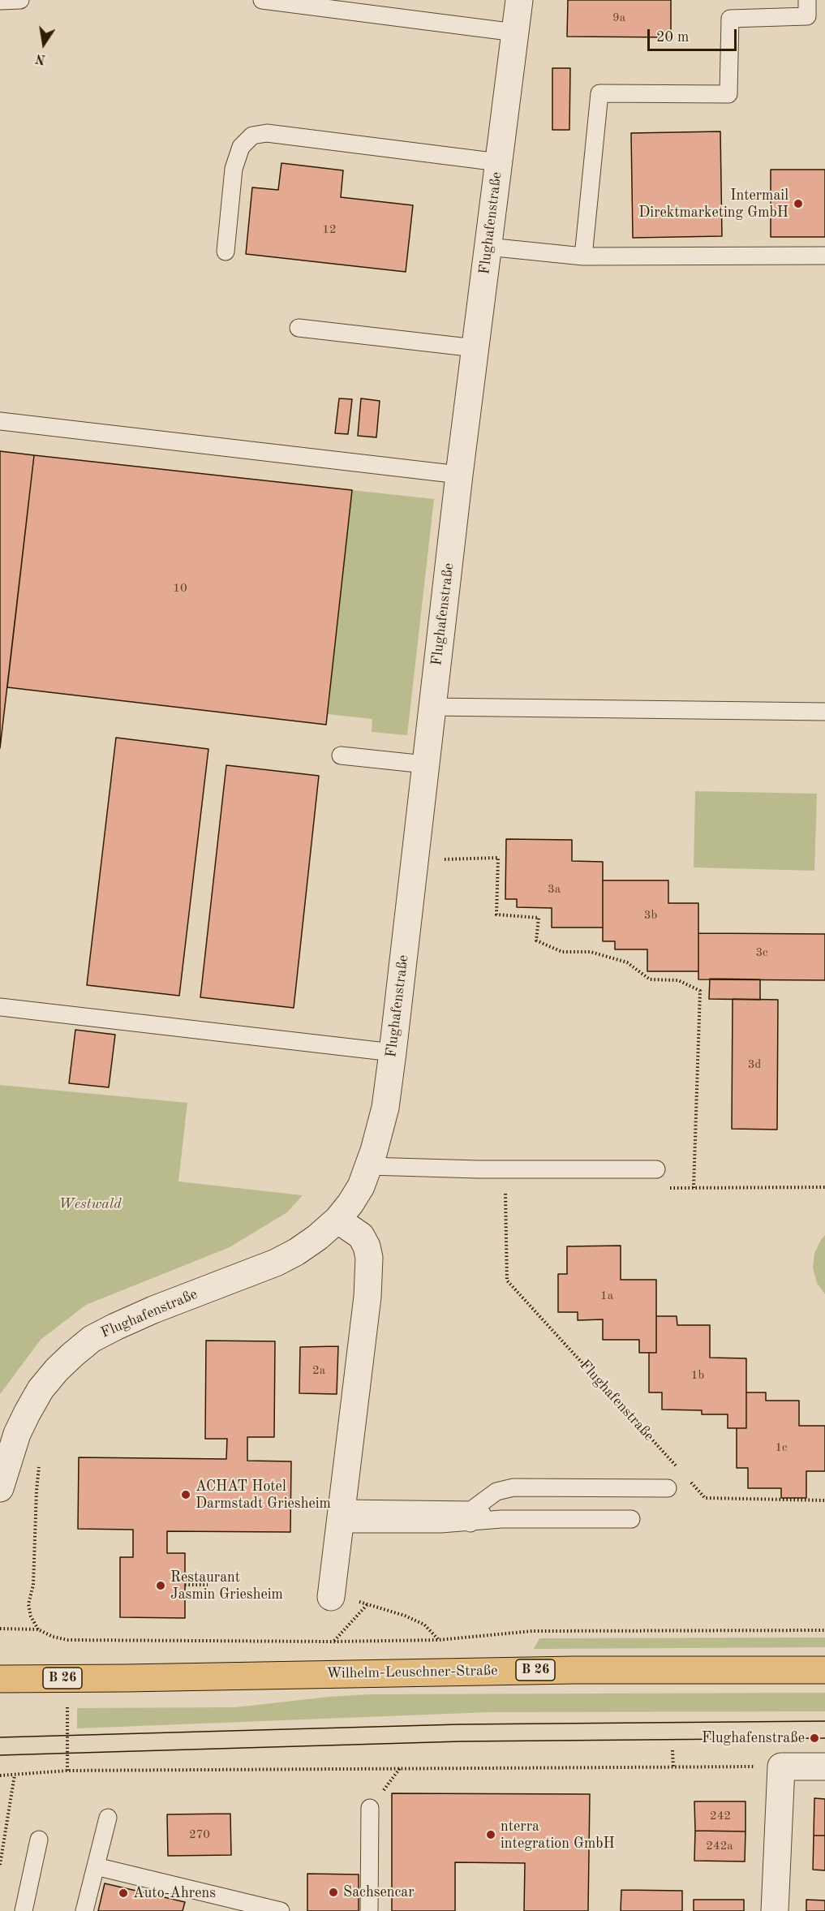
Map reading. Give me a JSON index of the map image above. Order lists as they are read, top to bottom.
{
  "streets": {
    "main road": ["B 26", "Wilhelm-Leuschner-Straße"],
    "street": ["Flughafenstraße"]
  },
  "parks": ["Westwald"],
  "places": [
    "Intermail Direktmarketing GmbH",
    "ACHAT Hotel Darmstadt Griesheim",
    "Restaurant Jasmin Griesheim",
    "Flughafenstraße",
    "nterra integration GmbH",
    "Sachsencar",
    "Auto-Ahrens"
  ],
  "house_numbers": [
    "9a",
    "12",
    "10",
    "3a",
    "3b",
    "3c",
    "3d",
    "1a",
    "2a",
    "1b",
    "1c",
    "242",
    "270",
    "242a"
  ],
  "scale_bar": "20 m",
  "north": "bottom"
}
